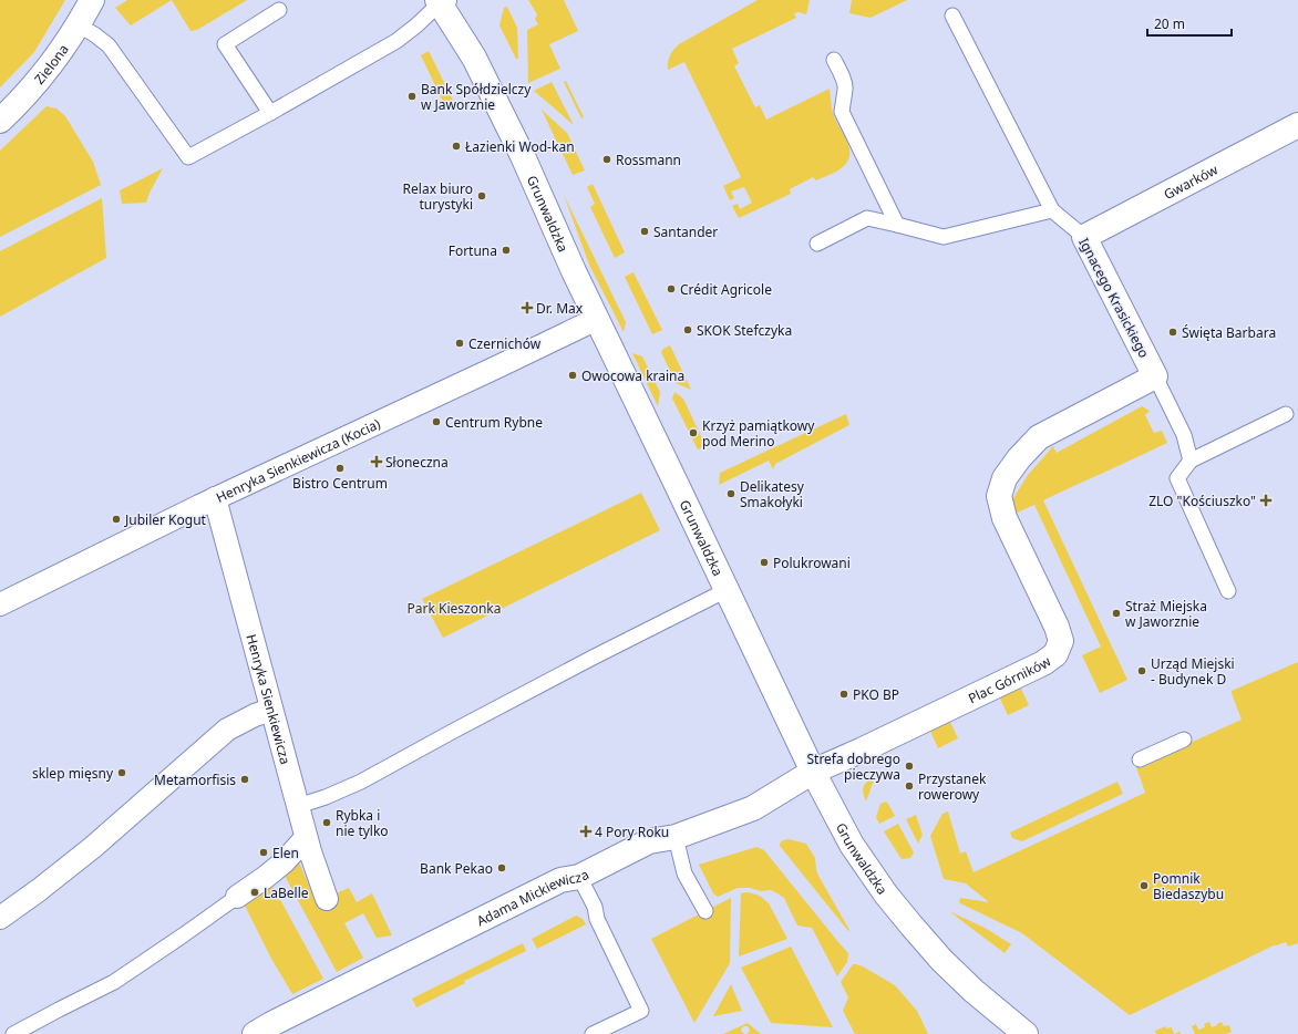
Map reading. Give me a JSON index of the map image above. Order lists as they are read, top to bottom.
{
  "streets": {
    "street": [
      "Zielona",
      "Gwarków",
      "Grunwaldzka",
      "Ignacego Krasickiego",
      "Henryka Sienkiewicza (Kocia)",
      "Plac Górników",
      "Henryka Sienkiewicza",
      "Adama Mickiewicza"
    ]
  },
  "crossings": [
    ["Gwarków", "Ignacego Krasickiego"],
    ["Grunwaldzka", "Henryka Sienkiewicza (Kocia)"],
    ["Grunwaldzka", "Plac Górników"],
    ["Grunwaldzka", "Adama Mickiewicza"],
    ["Ignacego Krasickiego", "Plac Górników"],
    ["Henryka Sienkiewicza (Kocia)", "Henryka Sienkiewicza"],
    ["Plac Górników", "Adama Mickiewicza"]
  ],
  "parks": ["Park Kieszonka"],
  "places": {
    "other": [
      "Bank Spółdzielczy w Jaworznie",
      "Łazienki Wod-kan",
      "Rossmann",
      "Relax biuro turystyki",
      "Santander",
      "Fortuna",
      "Crédit Agricole",
      "SKOK Stefczyka",
      "Święta Barbara",
      "Czernichów",
      "Owocowa kraina",
      "Centrum Rybne",
      "Krzyż pamiątkowy pod Merino",
      "Bistro Centrum",
      "Delikatesy Smakołyki",
      "Jubiler Kogut",
      "Polukrowani",
      "Straż Miejska w Jaworznie",
      "Urząd Miejski - Budynek D",
      "PKO BP",
      "Strefa dobrego pieczywa",
      "sklep mięsny",
      "Metamorfisis",
      "Przystanek rowerowy",
      "Rybka i nie tylko",
      "Elen",
      "Bank Pekao",
      "Pomnik Biedaszybu",
      "LaBelle"
    ],
    "health": [
      "Dr. Max",
      "Słoneczna",
      "ZLO \"Kościuszko\"",
      "4 Pory Roku"
    ]
  },
  "scale_bar": "20 m"
}
